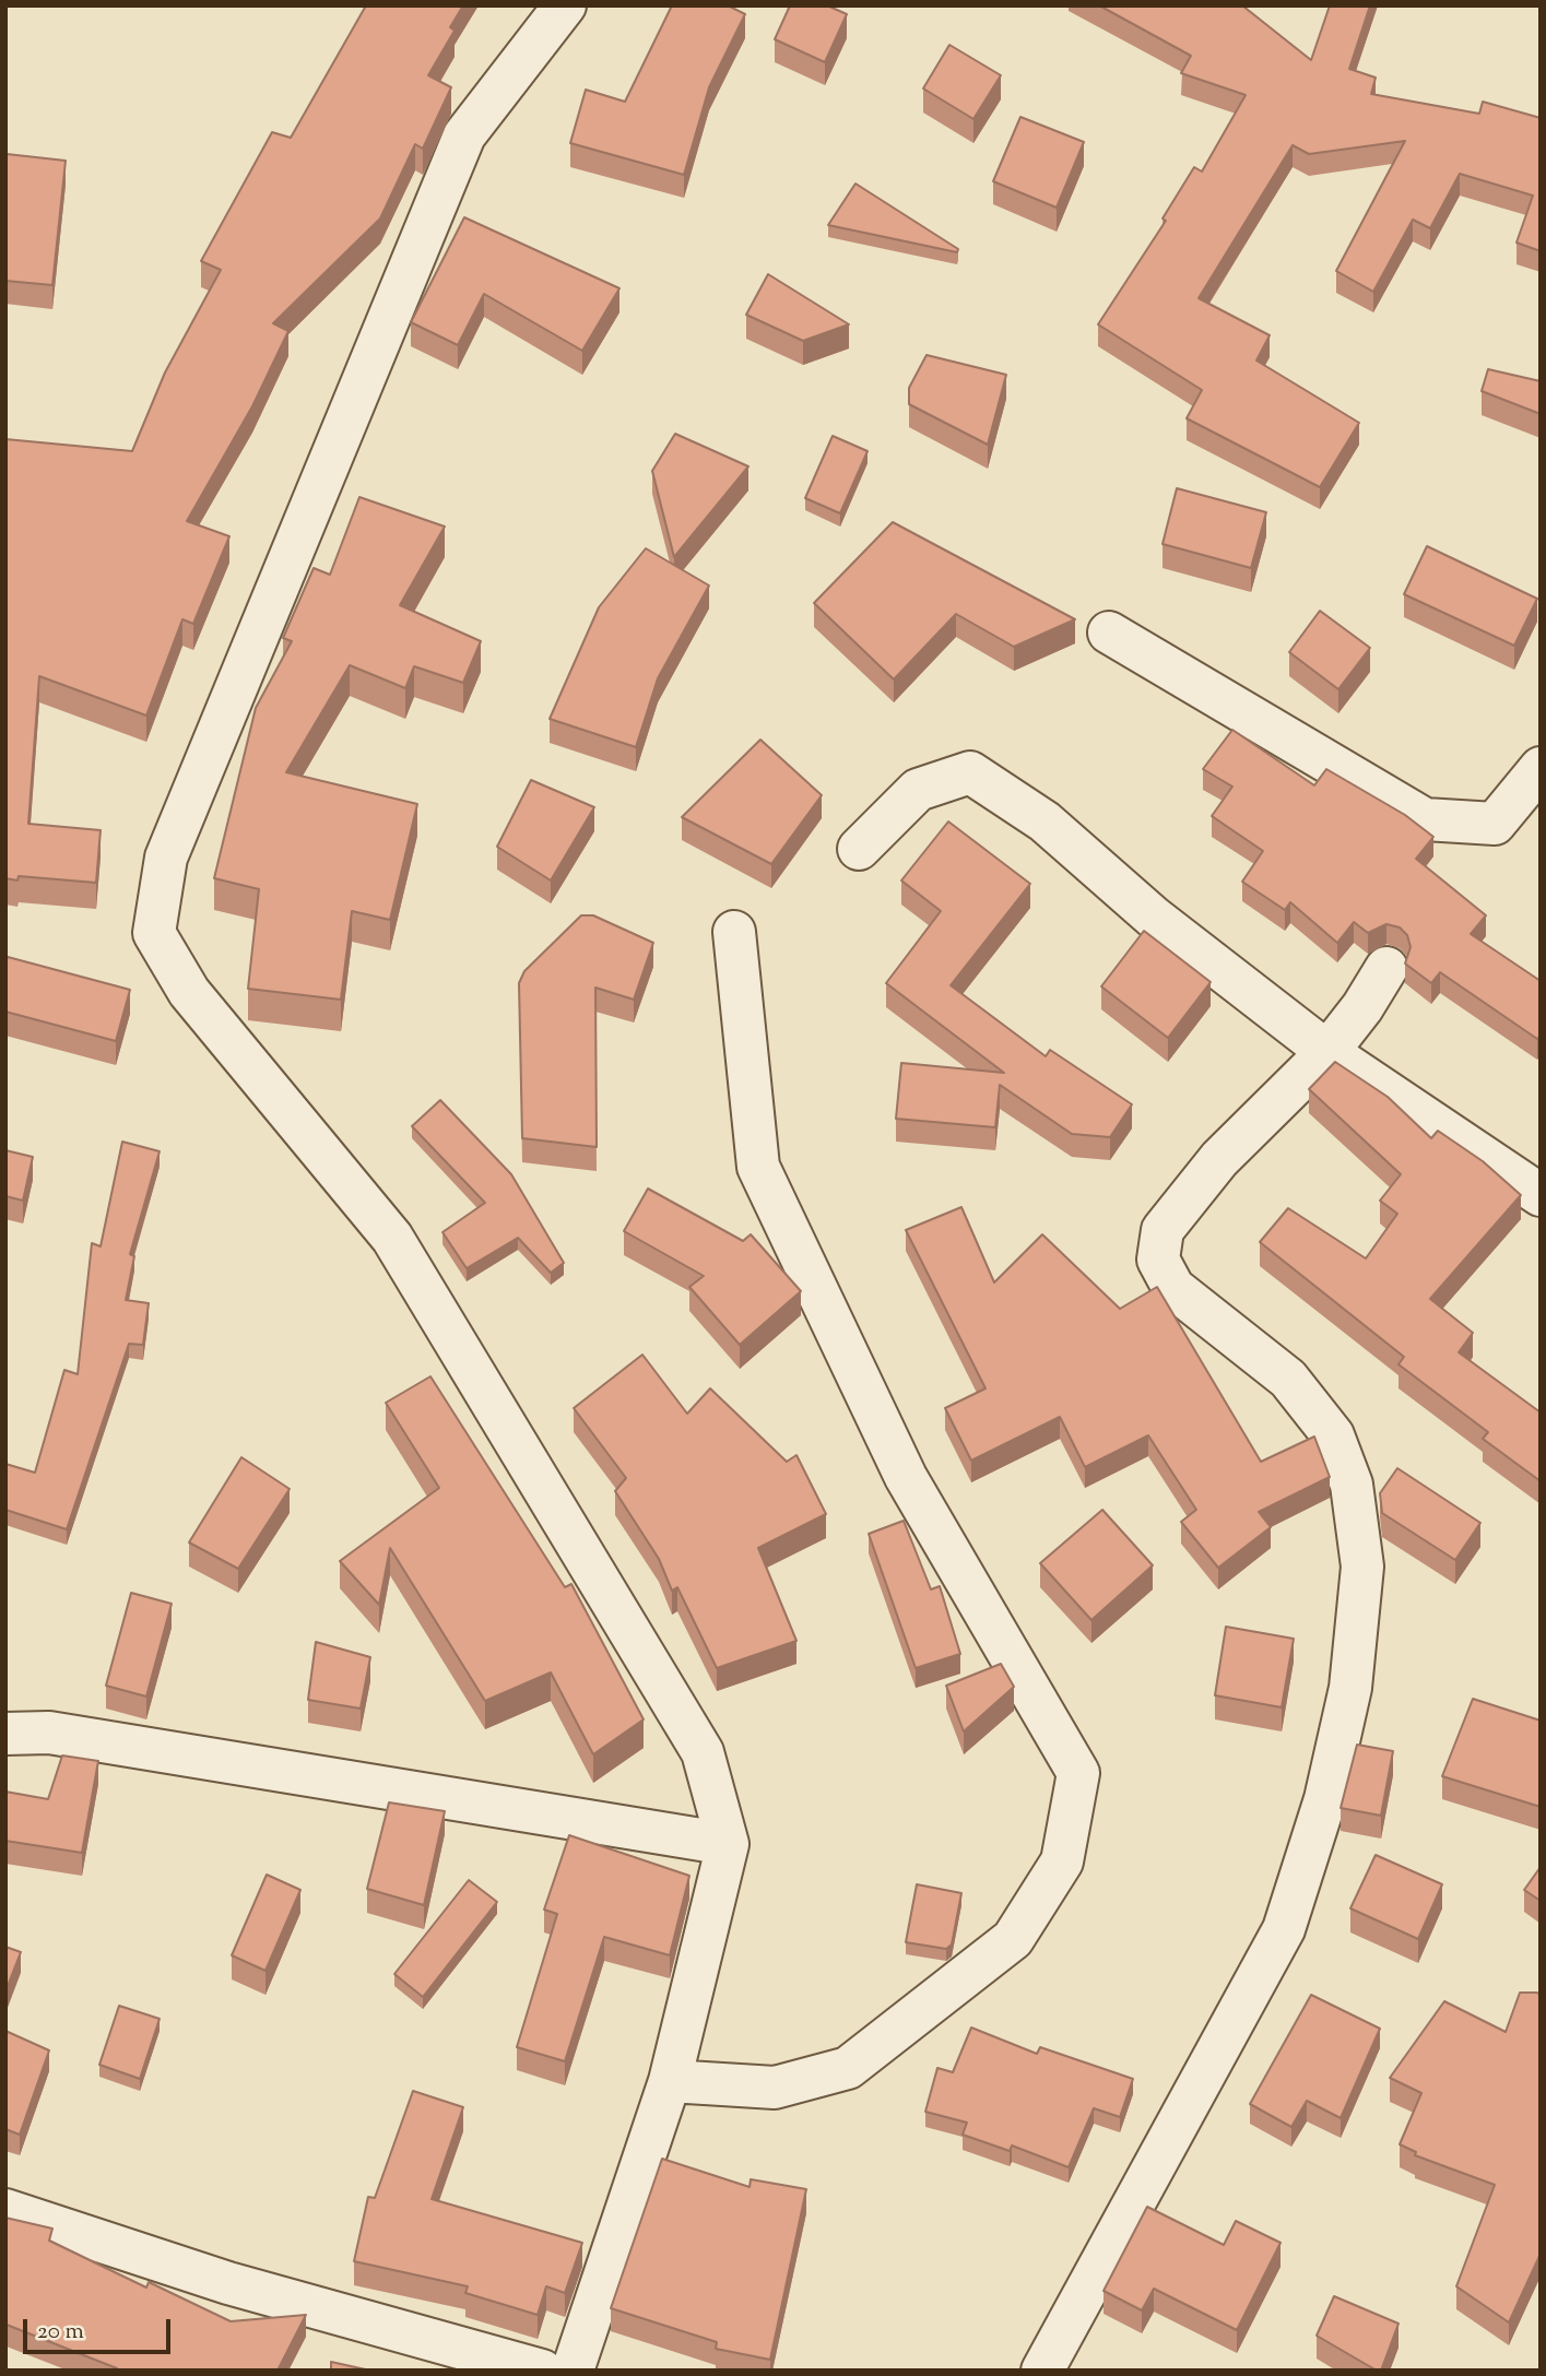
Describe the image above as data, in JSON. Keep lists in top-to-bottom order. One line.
{"scale_bar":"20 m"}
